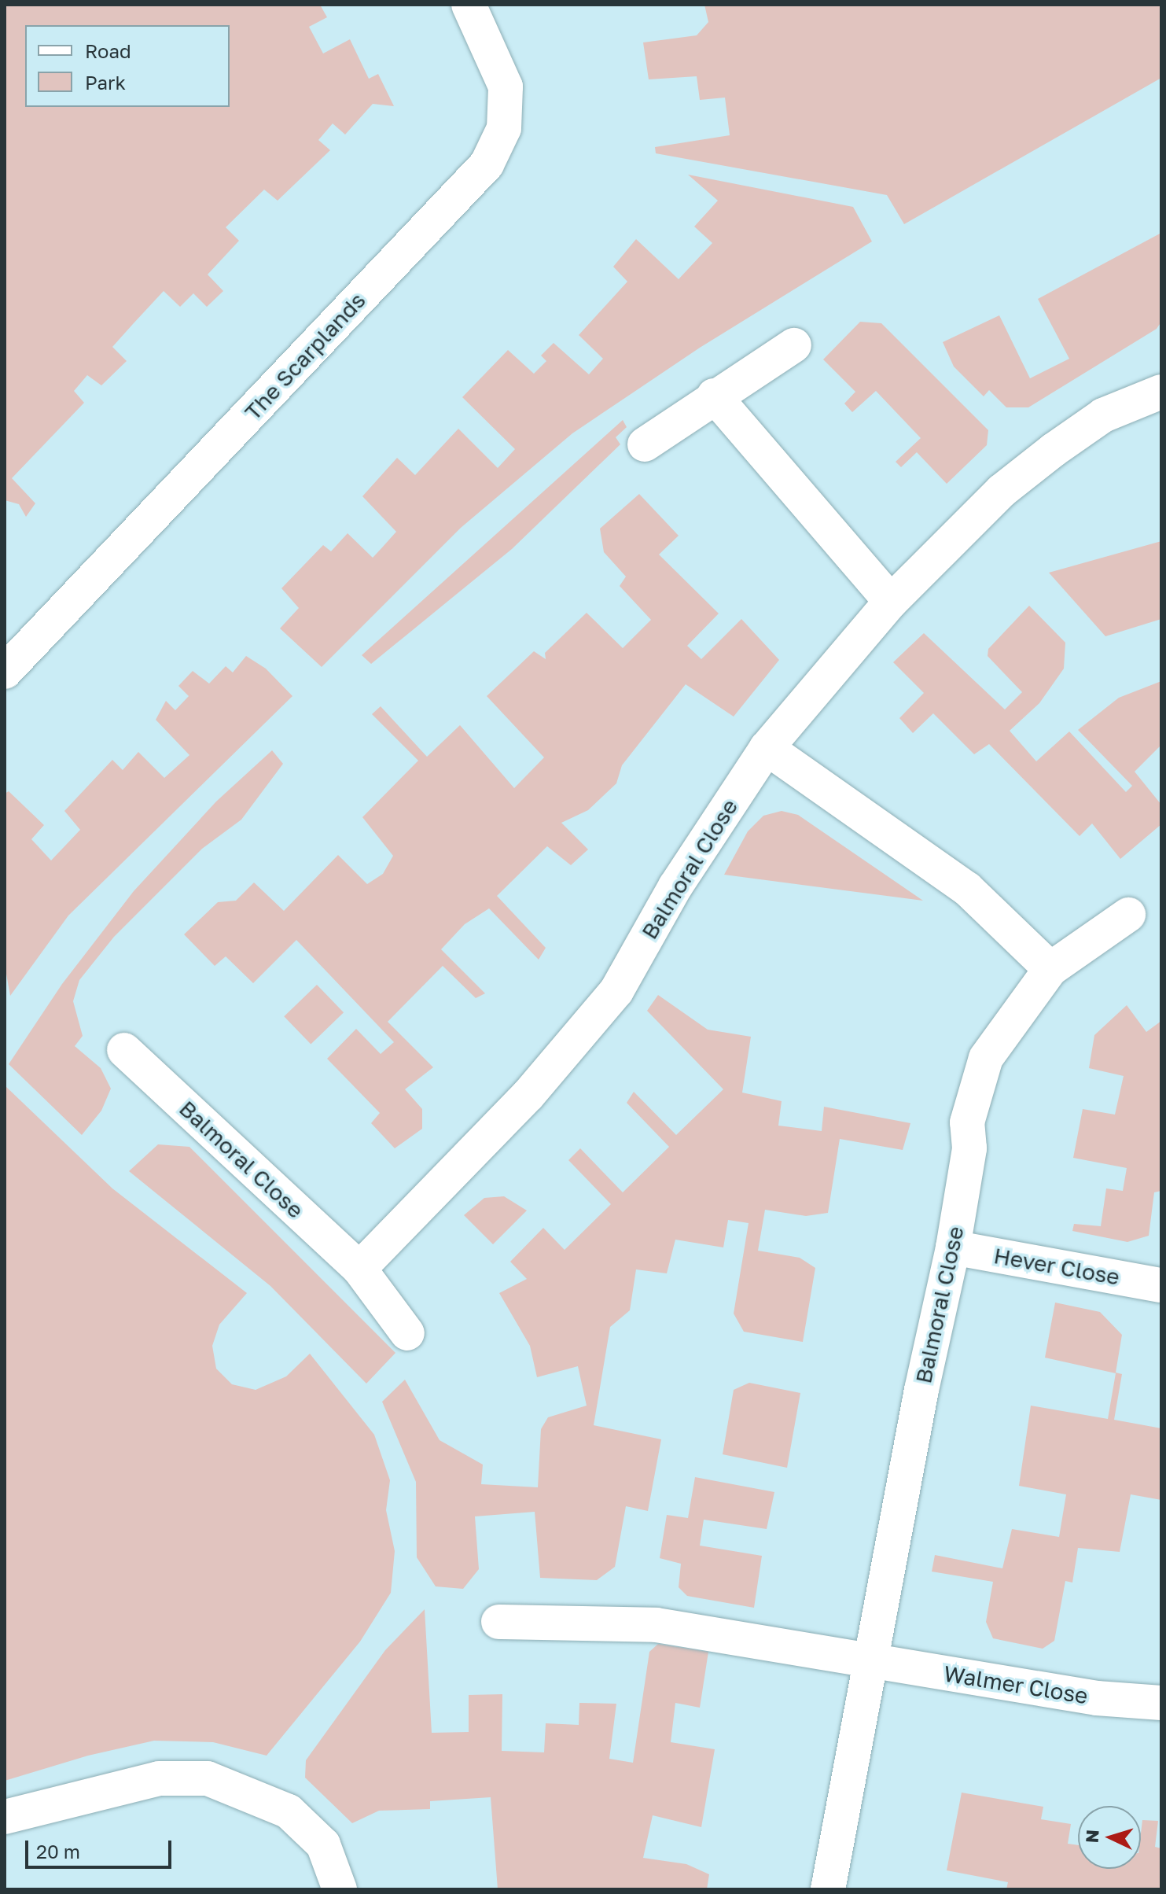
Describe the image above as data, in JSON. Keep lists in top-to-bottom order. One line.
{"streets":{"street":["The Scarplands","Balmoral Close","Hever Close","Walmer Close"]},"crossings":[["Balmoral Close","Hever Close"],["Balmoral Close","Walmer Close"]],"legend":["Road","Park"],"scale_bar":"20 m","north":"left"}
